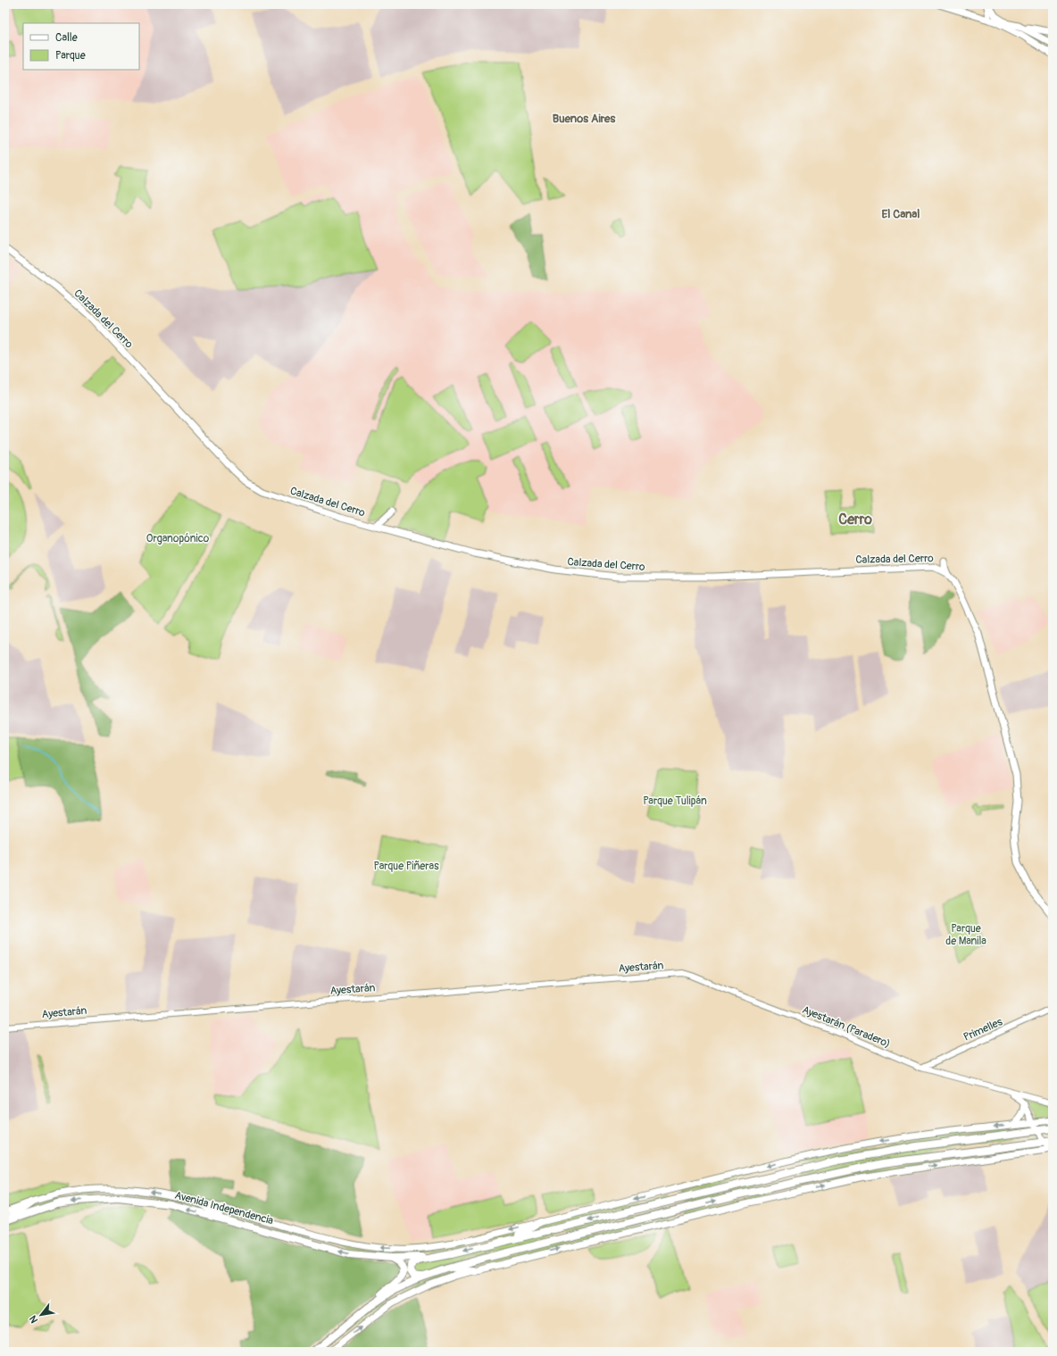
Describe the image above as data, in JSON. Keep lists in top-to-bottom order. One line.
{"streets":{"highway":["Avenida Independencia"],"main road":["Calzada del Cerro","Ayestarán","Ayestarán (Paradero)","Primelles"]},"crossings":[["Ayestarán","Ayestarán (Paradero)"],["Ayestarán (Paradero)","Primelles"],["Ayestarán (Paradero)","Avenida Independencia"]],"districts":["Buenos Aires","El Canal","Cerro"],"parks":["Organopónico","Parque Tulipán","Parque Piñeras","Parque de Manila"],"legend":["Calle","Parque"],"north":"bottom left"}
